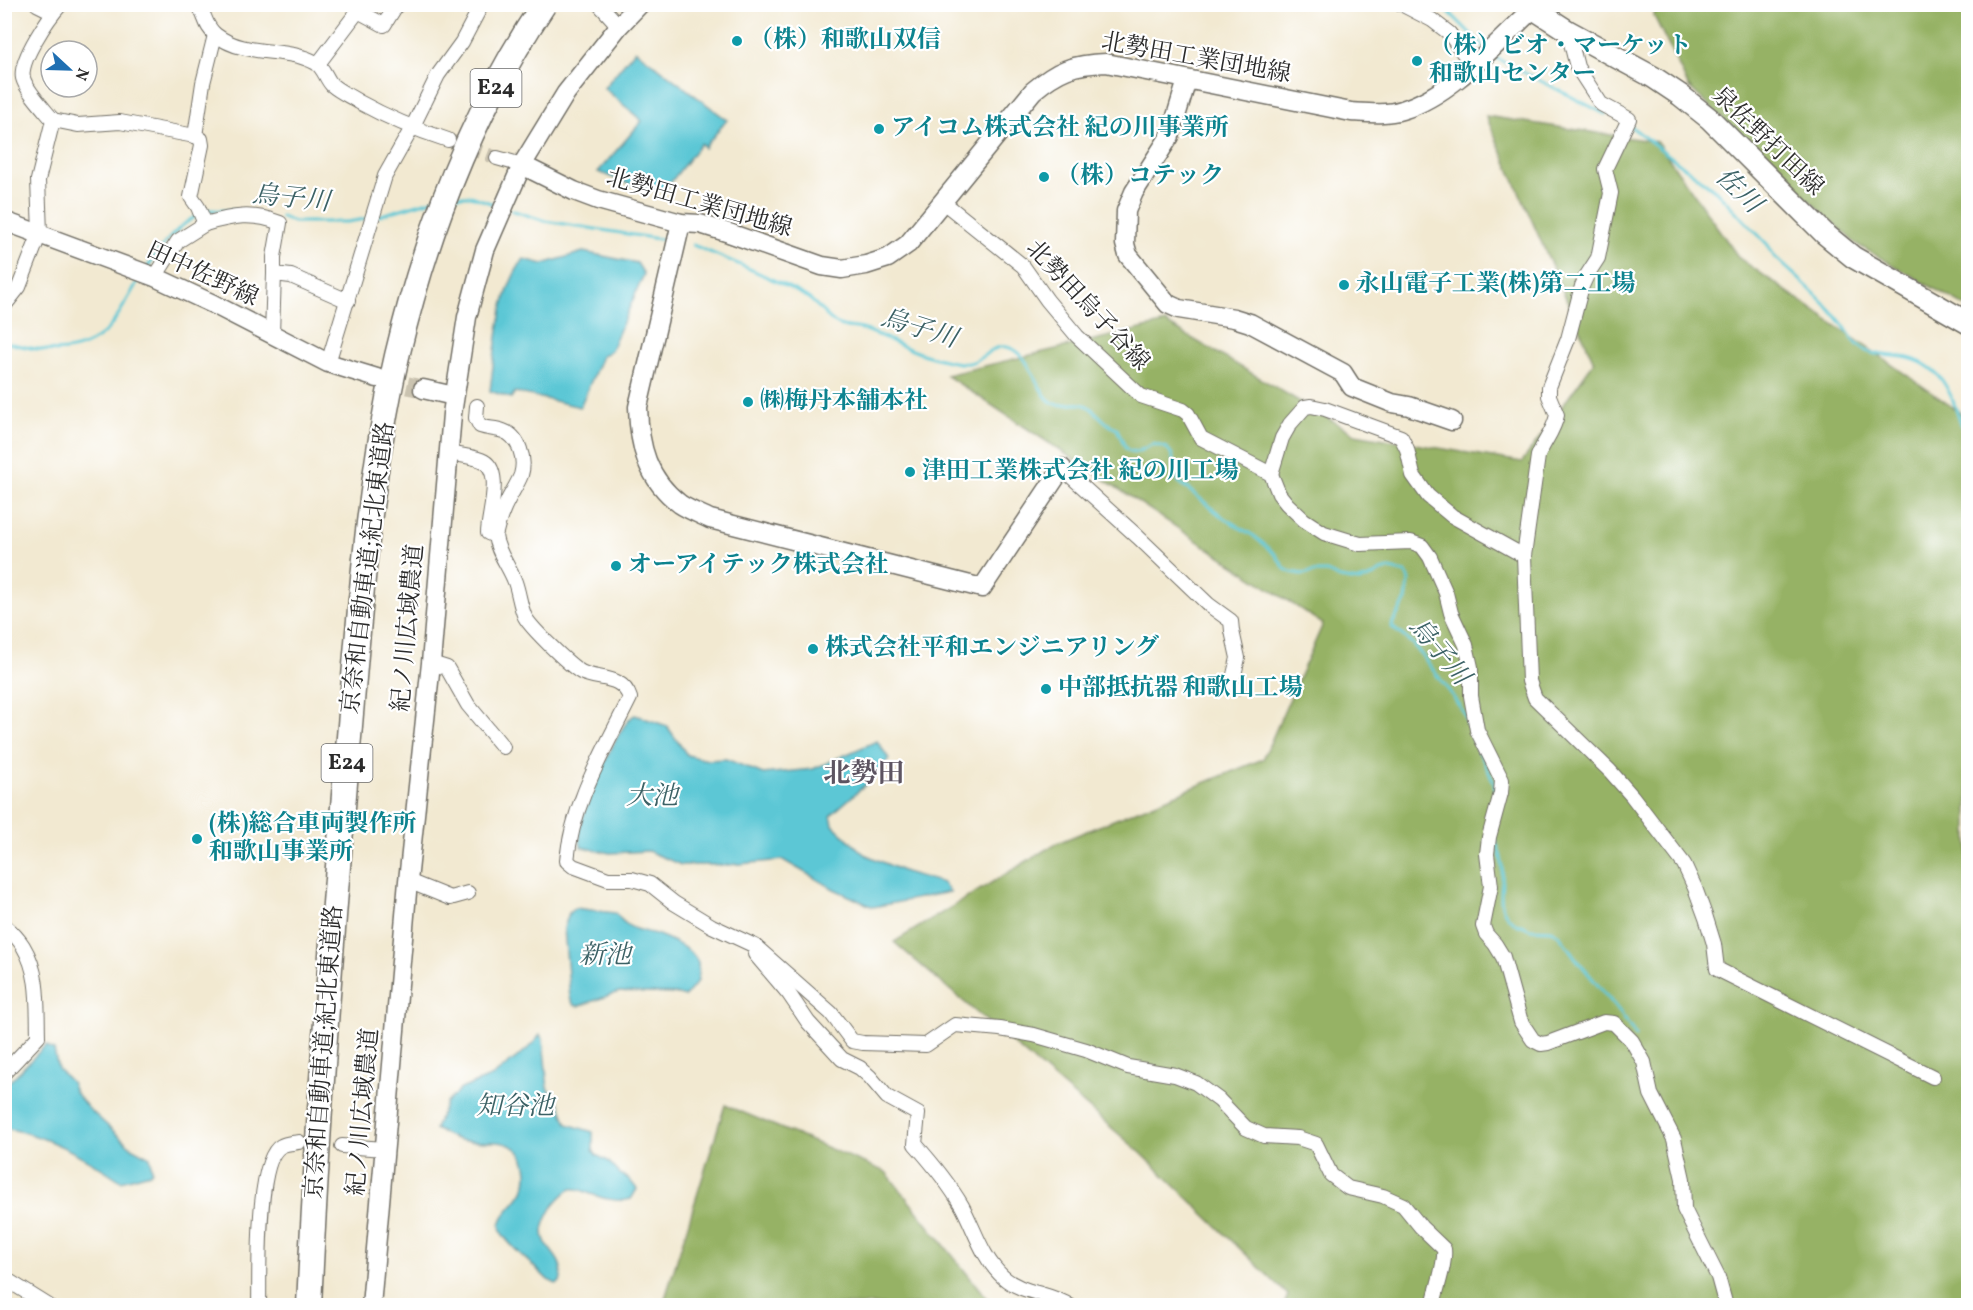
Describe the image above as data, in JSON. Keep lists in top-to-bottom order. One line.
{"streets":{"highway":["E24","京奈和自動車道;紀北東道路"],"main road":["泉佐野打田線"],"street":["北勢田工業団地線","田中佐野線","北勢田烏子谷線","紀ノ川広域農道"]},"crossings":[["北勢田工業団地線","泉佐野打田線"],["北勢田工業団地線","北勢田烏子谷線"],["北勢田工業団地線","紀ノ川広域農道"]],"districts":["北勢田"],"water":["佐川","烏子川","大池","新池","知谷池"],"places":["（株）和歌山双信","（株）ビオ・マーケット 和歌山センター","アイコム株式会社 紀の川事業所","（株）コテック","永山電子工業(株)第二工場","㈱梅丹本舗本社","津田工業株式会社 紀の川工場","オーアイテック株式会社","株式会社平和エンジニアリング","中部抵抗器 和歌山工場","(株)総合車両製作所 和歌山事業所"],"north":"right"}
